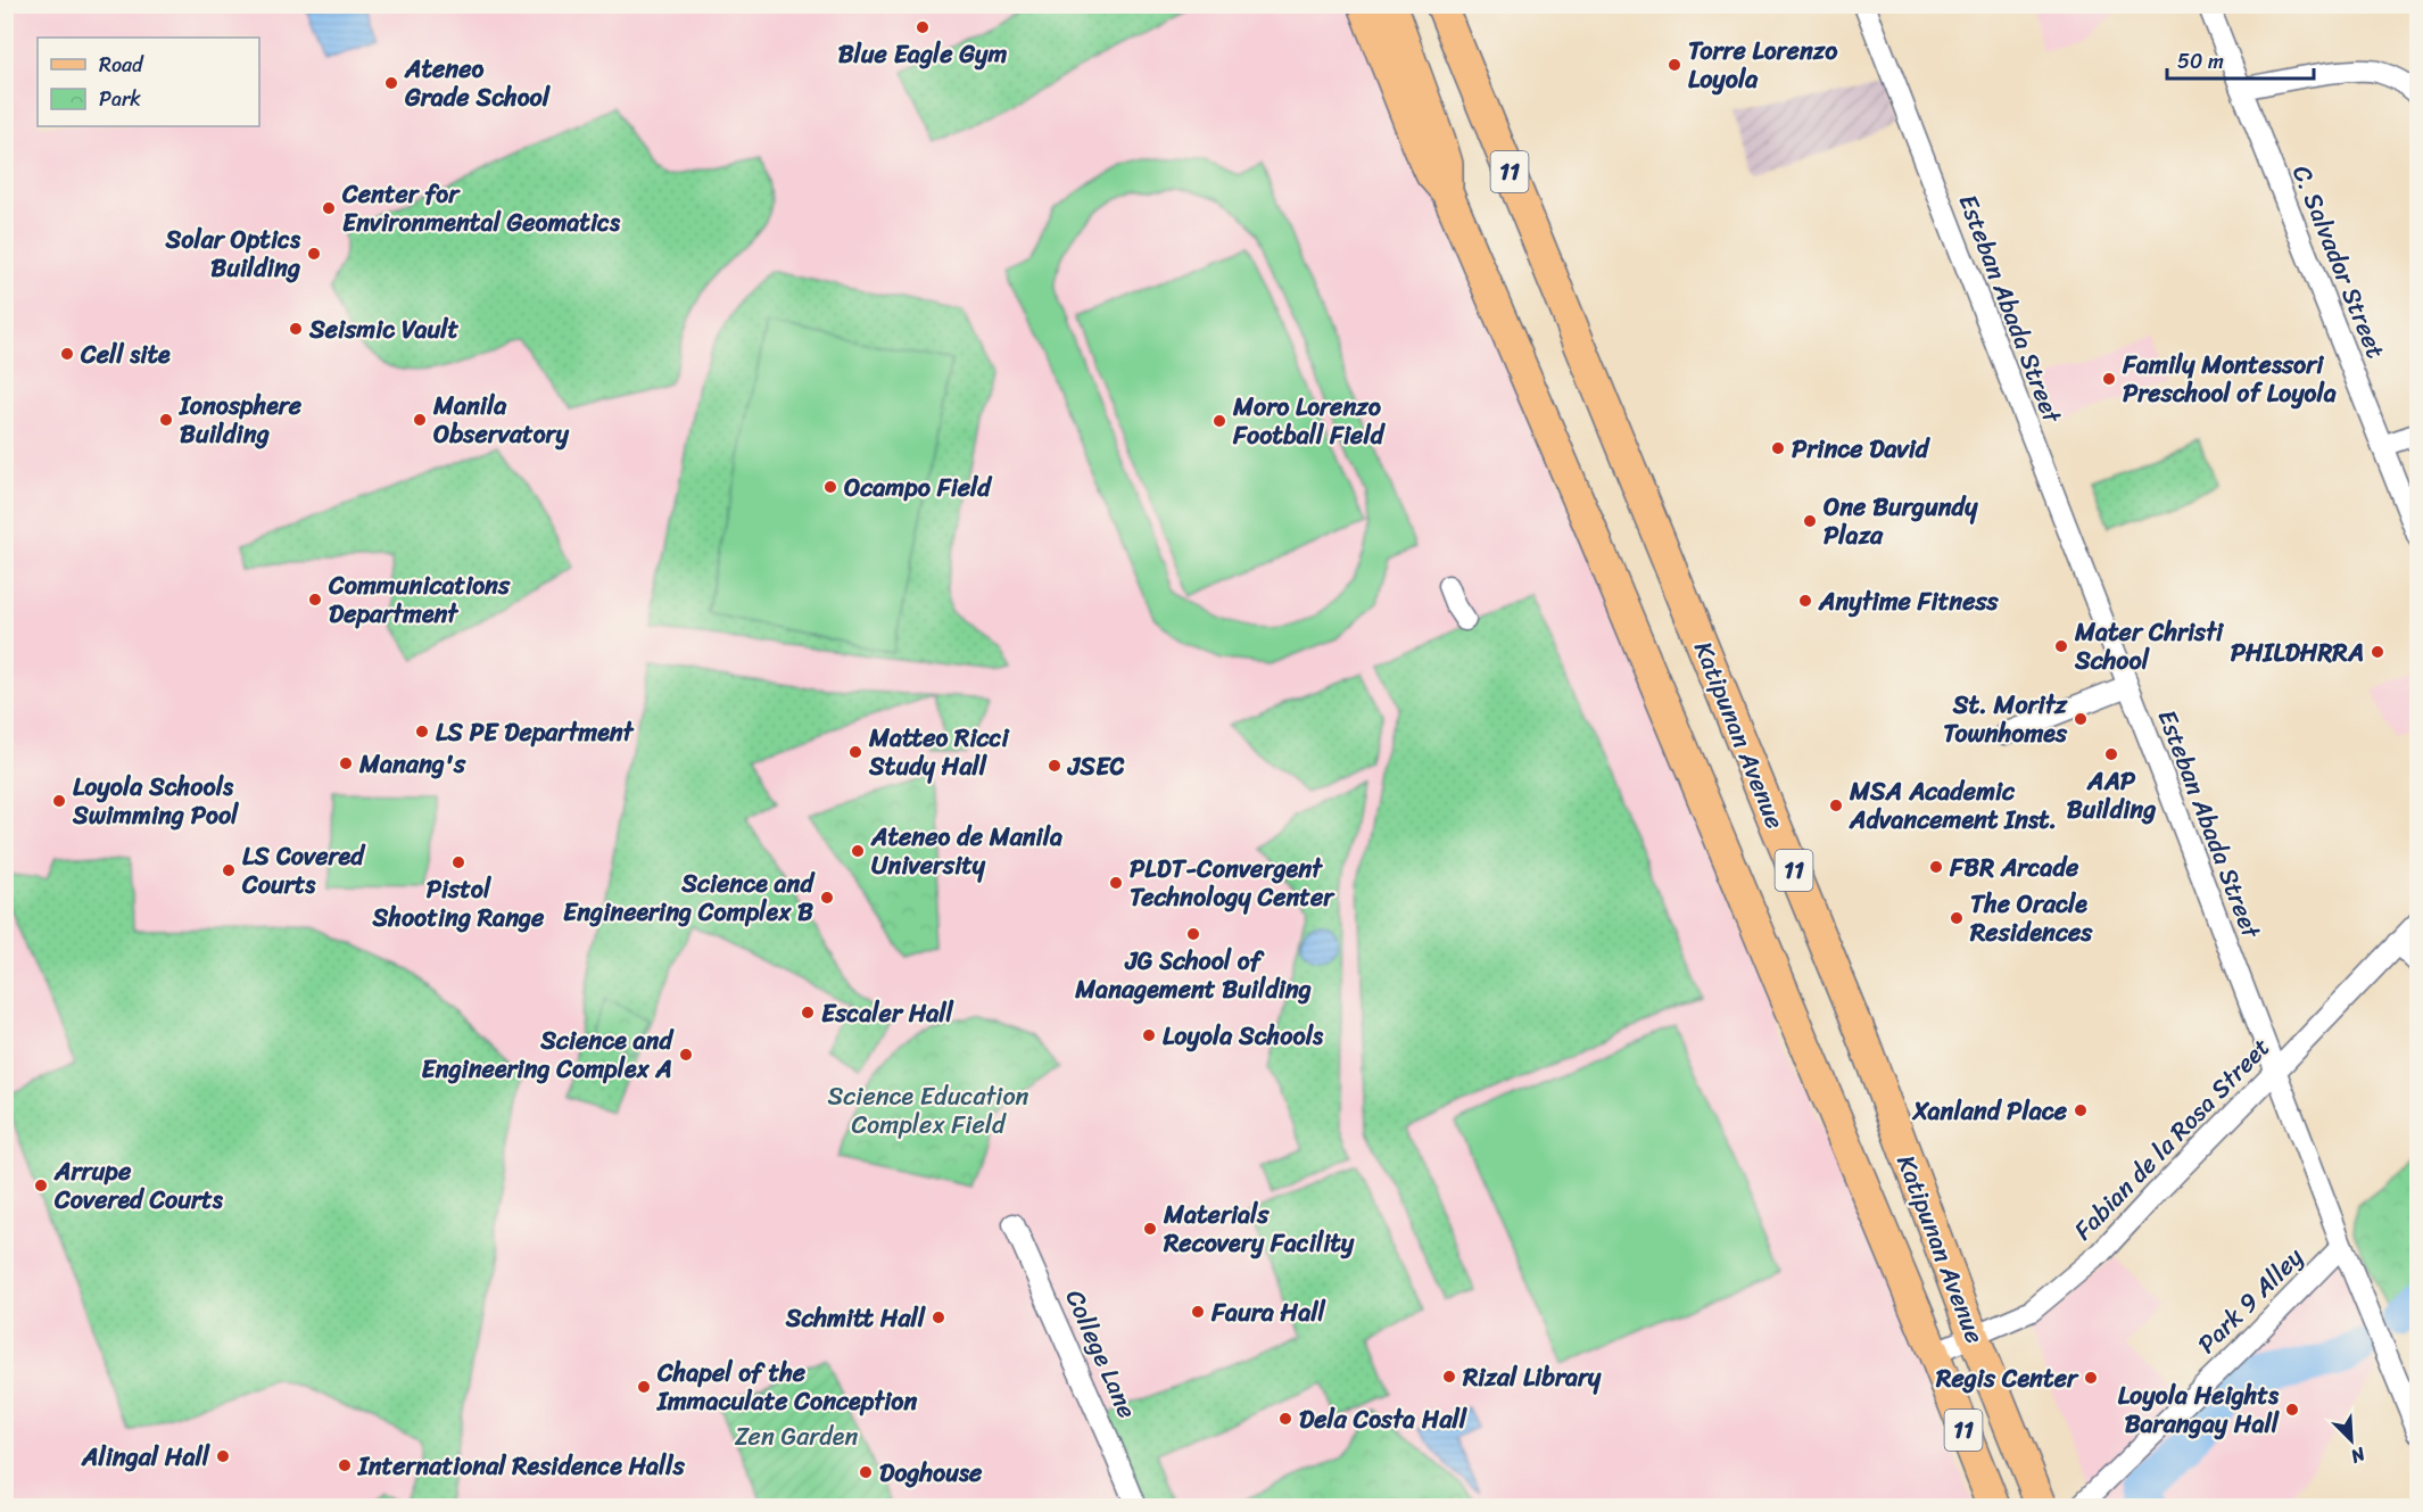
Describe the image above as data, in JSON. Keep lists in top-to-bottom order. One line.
{"streets":{"main road":["11","Katipunan Avenue"],"street":["C. Salvador Street","Esteban Abada Street","Fabian de la Rosa Street","Park 9 Alley","College Lane"]},"crossings":[["Esteban Abada Street","Fabian de la Rosa Street"],["Esteban Abada Street","Park 9 Alley"],["Katipunan Avenue","Fabian de la Rosa Street"]],"parks":["Science Education Complex Field","Zen Garden"],"places":["Blue Eagle Gym","Torre Lorenzo Loyola","Ateneo Grade School","Center for Environmental Geomatics","Solar Optics Building","Seismic Vault","Cell site","Family Montessori Preschool of Loyola","Ionosphere Building","Manila Observatory","Moro Lorenzo Football Field","Prince David","Ocampo Field","One Burgundy Plaza","Communications Department","Anytime Fitness","Mater Christi School","PHILDHRRA","St. Moritz Townhomes","LS PE Department","Matteo Ricci Study Hall","AAP Building","Manang's","JSEC","Loyola Schools Swimming Pool","MSA Academic Advancement Inst.","Ateneo de Manila University","Pistol Shooting Range","FBR Arcade","LS Covered Courts","PLDT-Convergent Technology Center","Science and Engineering Complex B","The Oracle Residences","JG School of Management Building","Escaler Hall","Loyola Schools","Science and Engineering Complex A","Xanland Place","Arrupe Covered Courts","Materials Recovery Facility","Faura Hall","Schmitt Hall","Rizal Library","Regis Center","Chapel of the Immaculate Conception","Loyola Heights Barangay Hall","Dela Costa Hall","Alingal Hall","International Residence Halls","Doghouse"],"legend":["Road","Park"],"scale_bar":"50 m","north":"bottom right"}
